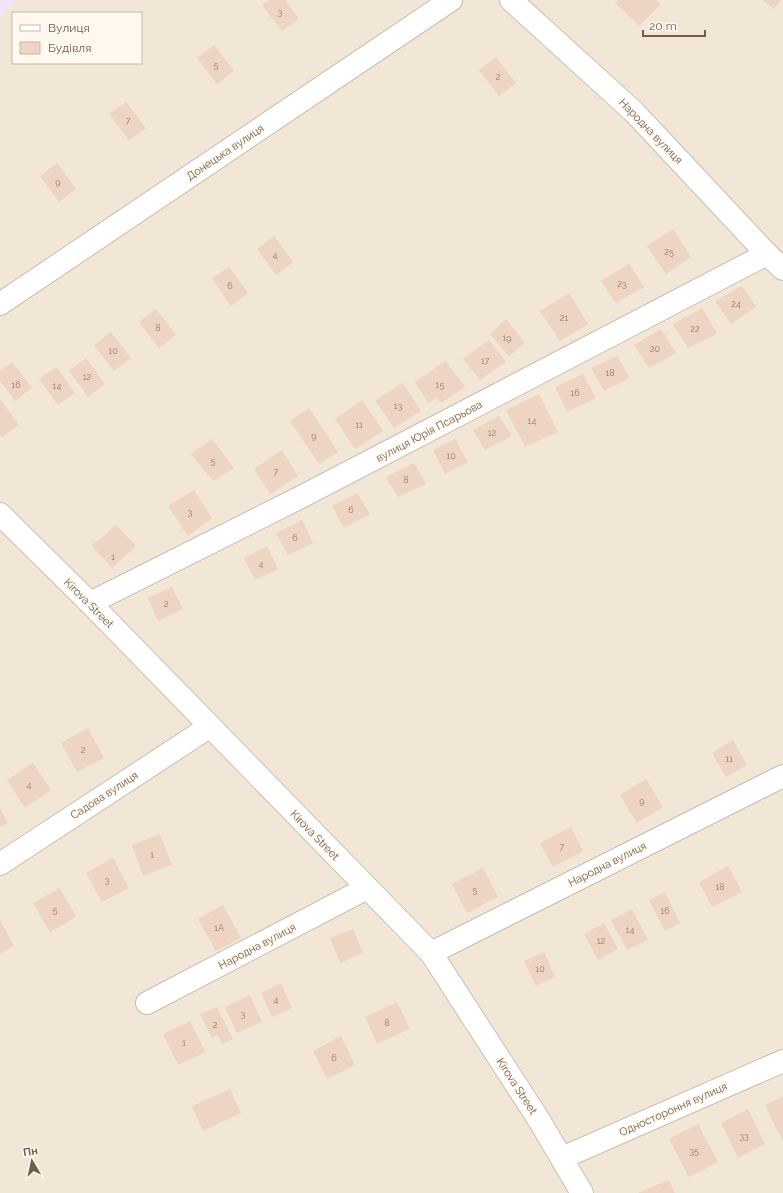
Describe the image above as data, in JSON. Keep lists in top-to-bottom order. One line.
{"streets":{"street":["Народна вулиця","Донецька вулиця","вулиця Юрія Псарьова","Kirova Street","Садова вулиця","Одностороння вулиця"]},"crossings":[["Народна вулиця","вулиця Юрія Псарьова"],["Народна вулиця","Kirova Street"],["вулиця Юрія Псарьова","Kirova Street"],["Kirova Street","Садова вулиця"],["Kirova Street","Одностороння вулиця"]],"house_numbers":["3","5","2","7","9","25","4","23","6","24","21","8","22","19","20","10","17","18","12","16","15","14","16","13","14","11","12","9","10","5","7","8","6","3","6","1","4","2","2","11","4","9","7","1","3","18","5","5","16","1А","14","12","10","4","3","8","2","1","6","33","35"],"legend":["Вулиця","Будівля"],"scale_bar":"20 m","north":"top"}
